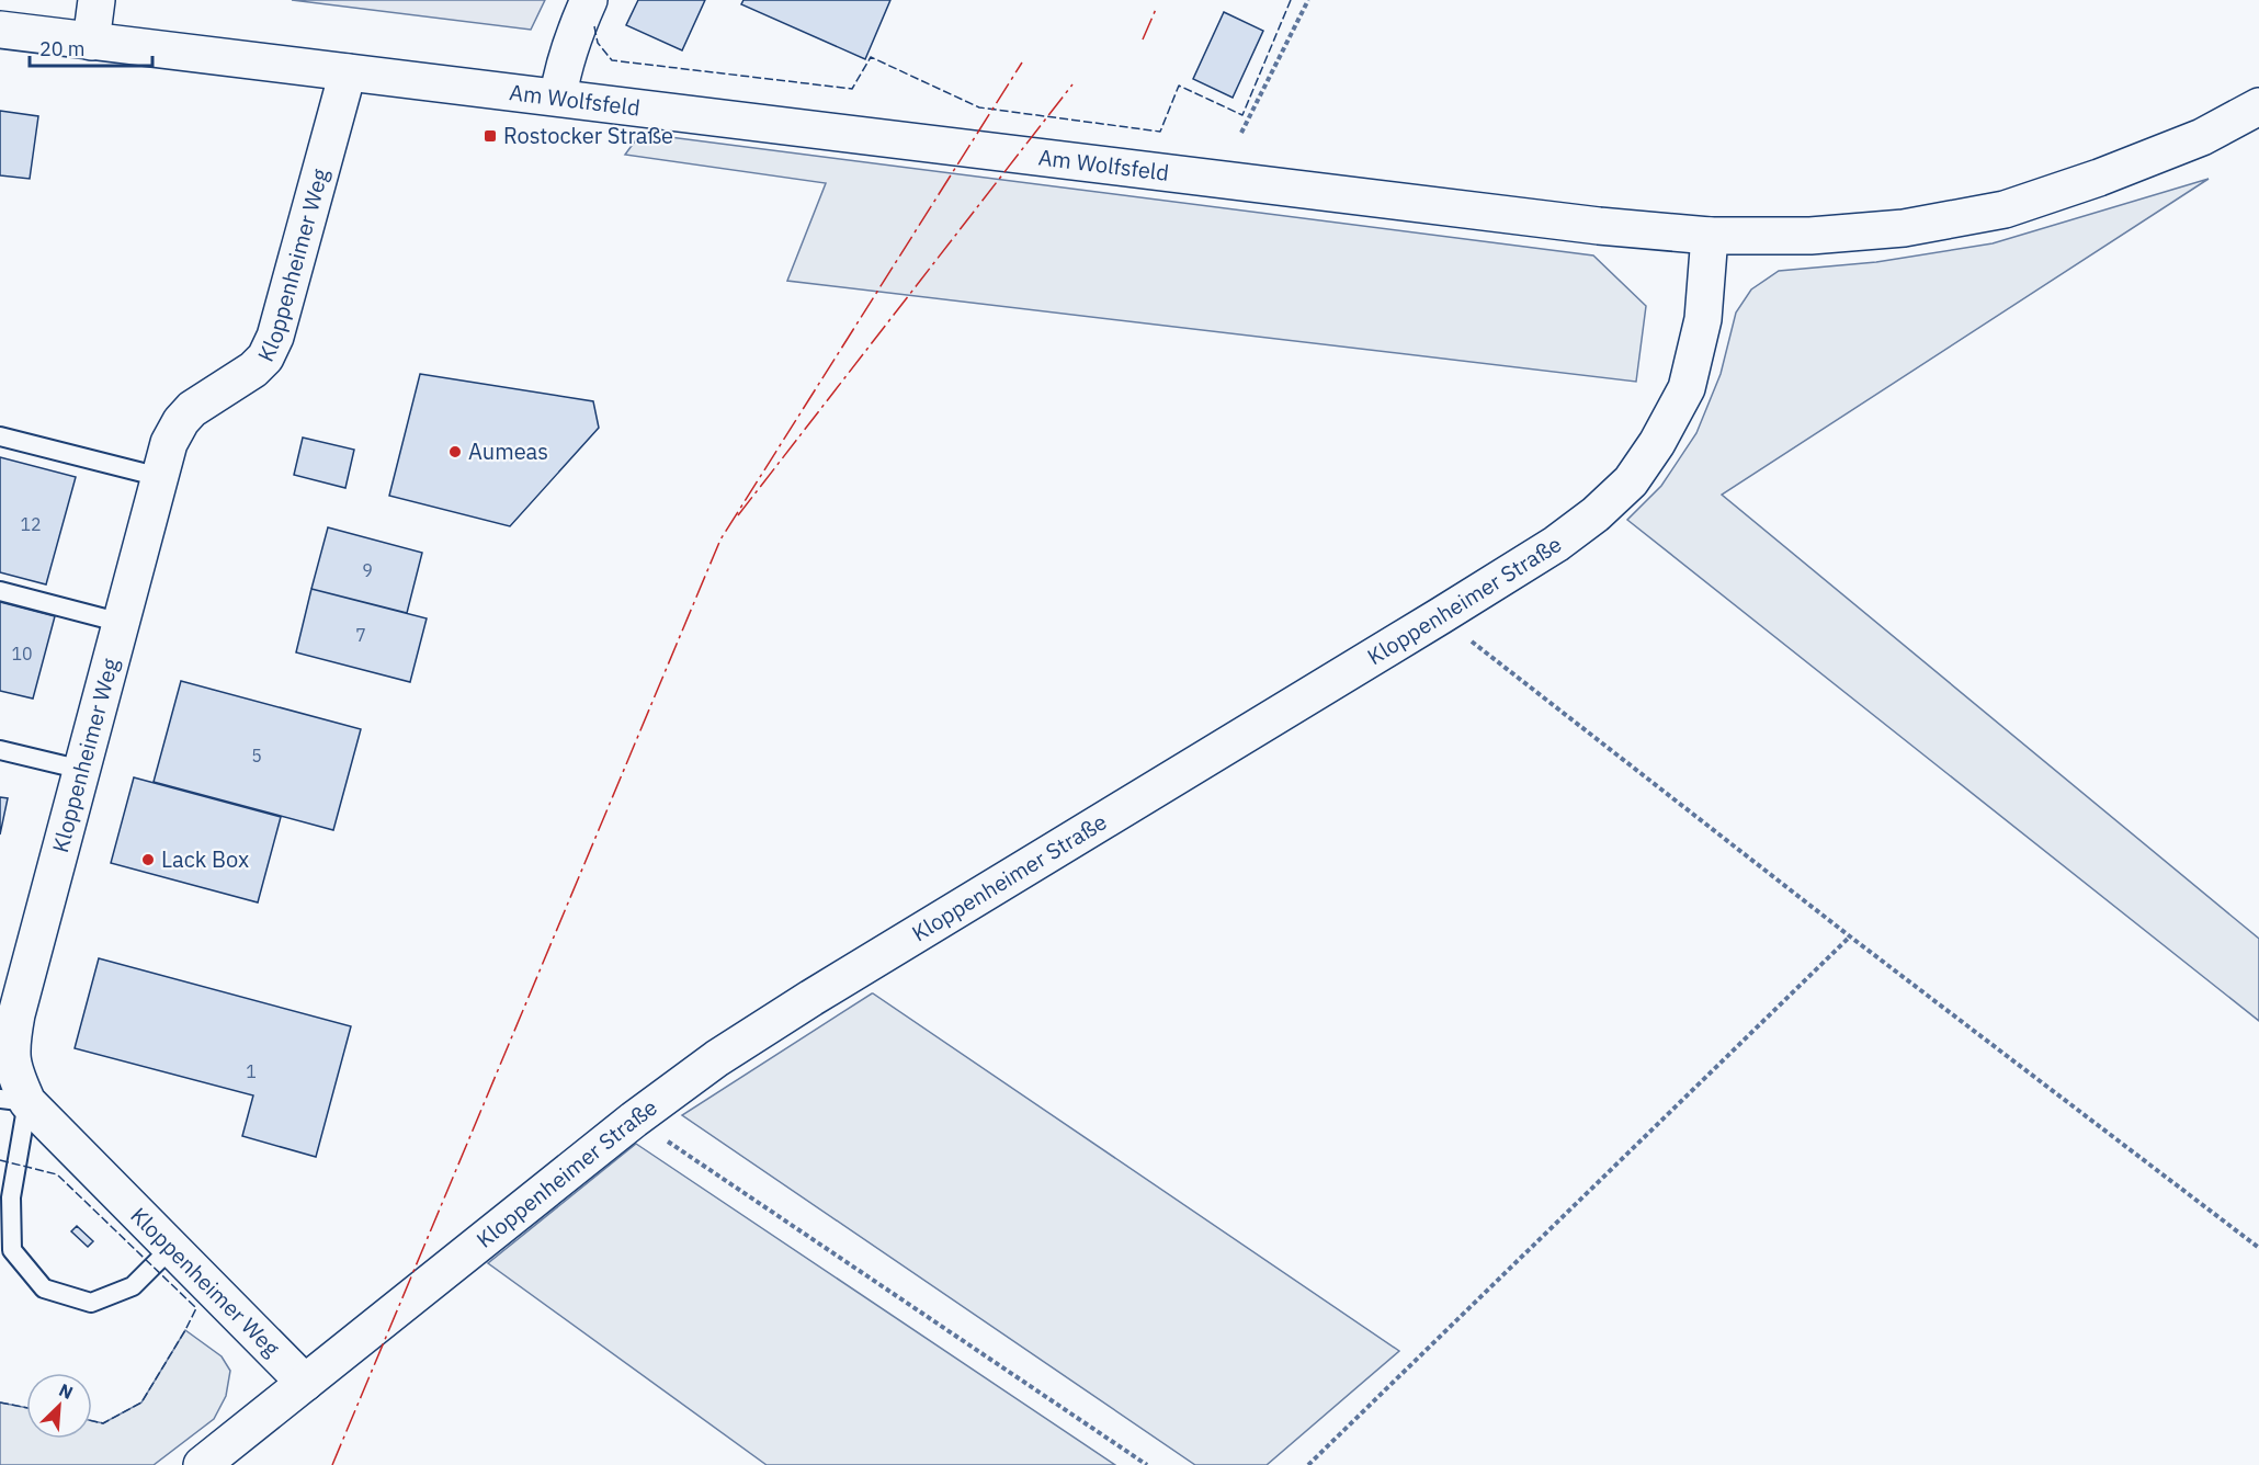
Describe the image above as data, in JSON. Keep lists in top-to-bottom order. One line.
{"streets":{"street":["Am Wolfsfeld","Kloppenheimer Weg","Kloppenheimer Straße"]},"crossings":[["Am Wolfsfeld","Kloppenheimer Weg"],["Am Wolfsfeld","Kloppenheimer Straße"],["Kloppenheimer Weg","Kloppenheimer Straße"]],"places":{"transit":["Rostocker Straße"],"other":["Aumeas","Lack Box"]},"house_numbers":["12","9","7","10","5","1"],"scale_bar":"20 m","north":"top right"}
